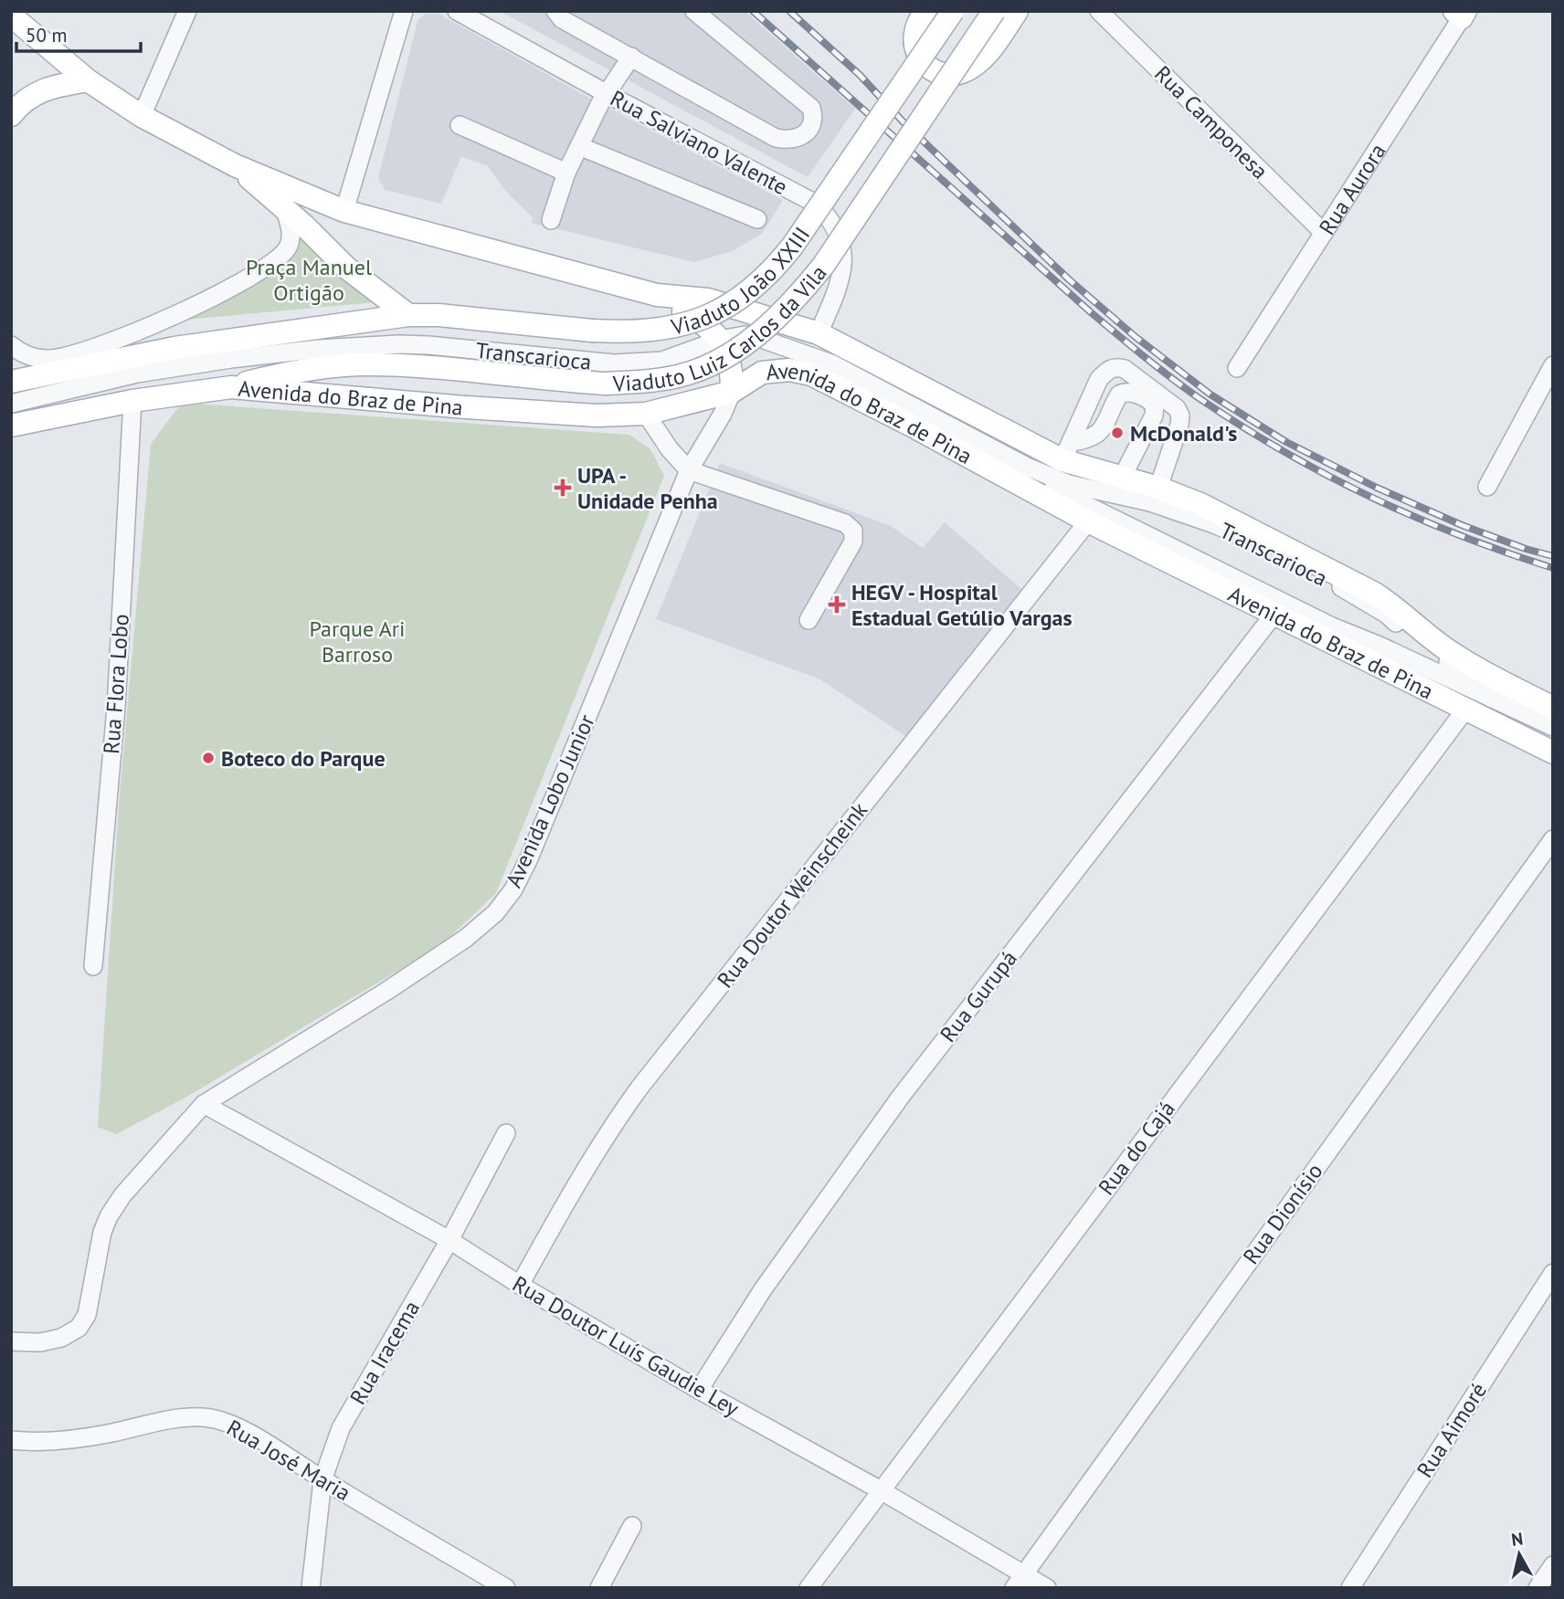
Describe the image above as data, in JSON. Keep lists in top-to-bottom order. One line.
{"streets":{"main road":["Viaduto João XXIII","Viaduto Luiz Carlos da Vila","Avenida do Braz de Pina"],"street":["Rua Camponesa","Rua Salviano Valente","Rua Aurora","Transcarioca","Rua Flora Lobo","Avenida Lobo Junior","Rua Doutor Weinscheink","Rua Gurupá","Rua do Cajá","Rua Dionísio","Rua Doutor Luís Gaudie Ley","Rua Iracema","Rua Aimoré","Rua José Maria"]},"crossings":[["Rua Camponesa","Rua Aurora"],["Rua Salviano Valente","Avenida do Braz de Pina"],["Viaduto Luiz Carlos da Vila","Avenida do Braz de Pina"],["Avenida do Braz de Pina","Rua Flora Lobo"],["Avenida do Braz de Pina","Avenida Lobo Junior"],["Avenida do Braz de Pina","Rua Doutor Weinscheink"],["Avenida do Braz de Pina","Rua Gurupá"],["Avenida do Braz de Pina","Rua do Cajá"],["Avenida Lobo Junior","Rua Doutor Luís Gaudie Ley"],["Rua Doutor Weinscheink","Rua Doutor Luís Gaudie Ley"],["Rua Gurupá","Rua Doutor Luís Gaudie Ley"],["Rua do Cajá","Rua Doutor Luís Gaudie Ley"],["Rua Dionísio","Rua Doutor Luís Gaudie Ley"],["Rua Doutor Luís Gaudie Ley","Rua Iracema"],["Rua Iracema","Rua José Maria"]],"parks":["Praça Manuel Ortigão","Parque Ari Barroso"],"places":{"other":["McDonald's","Boteco do Parque"],"health":["UPA - Unidade Penha","HEGV - Hospital Estadual Getúlio Vargas"]},"scale_bar":"50 m","north":"top"}
